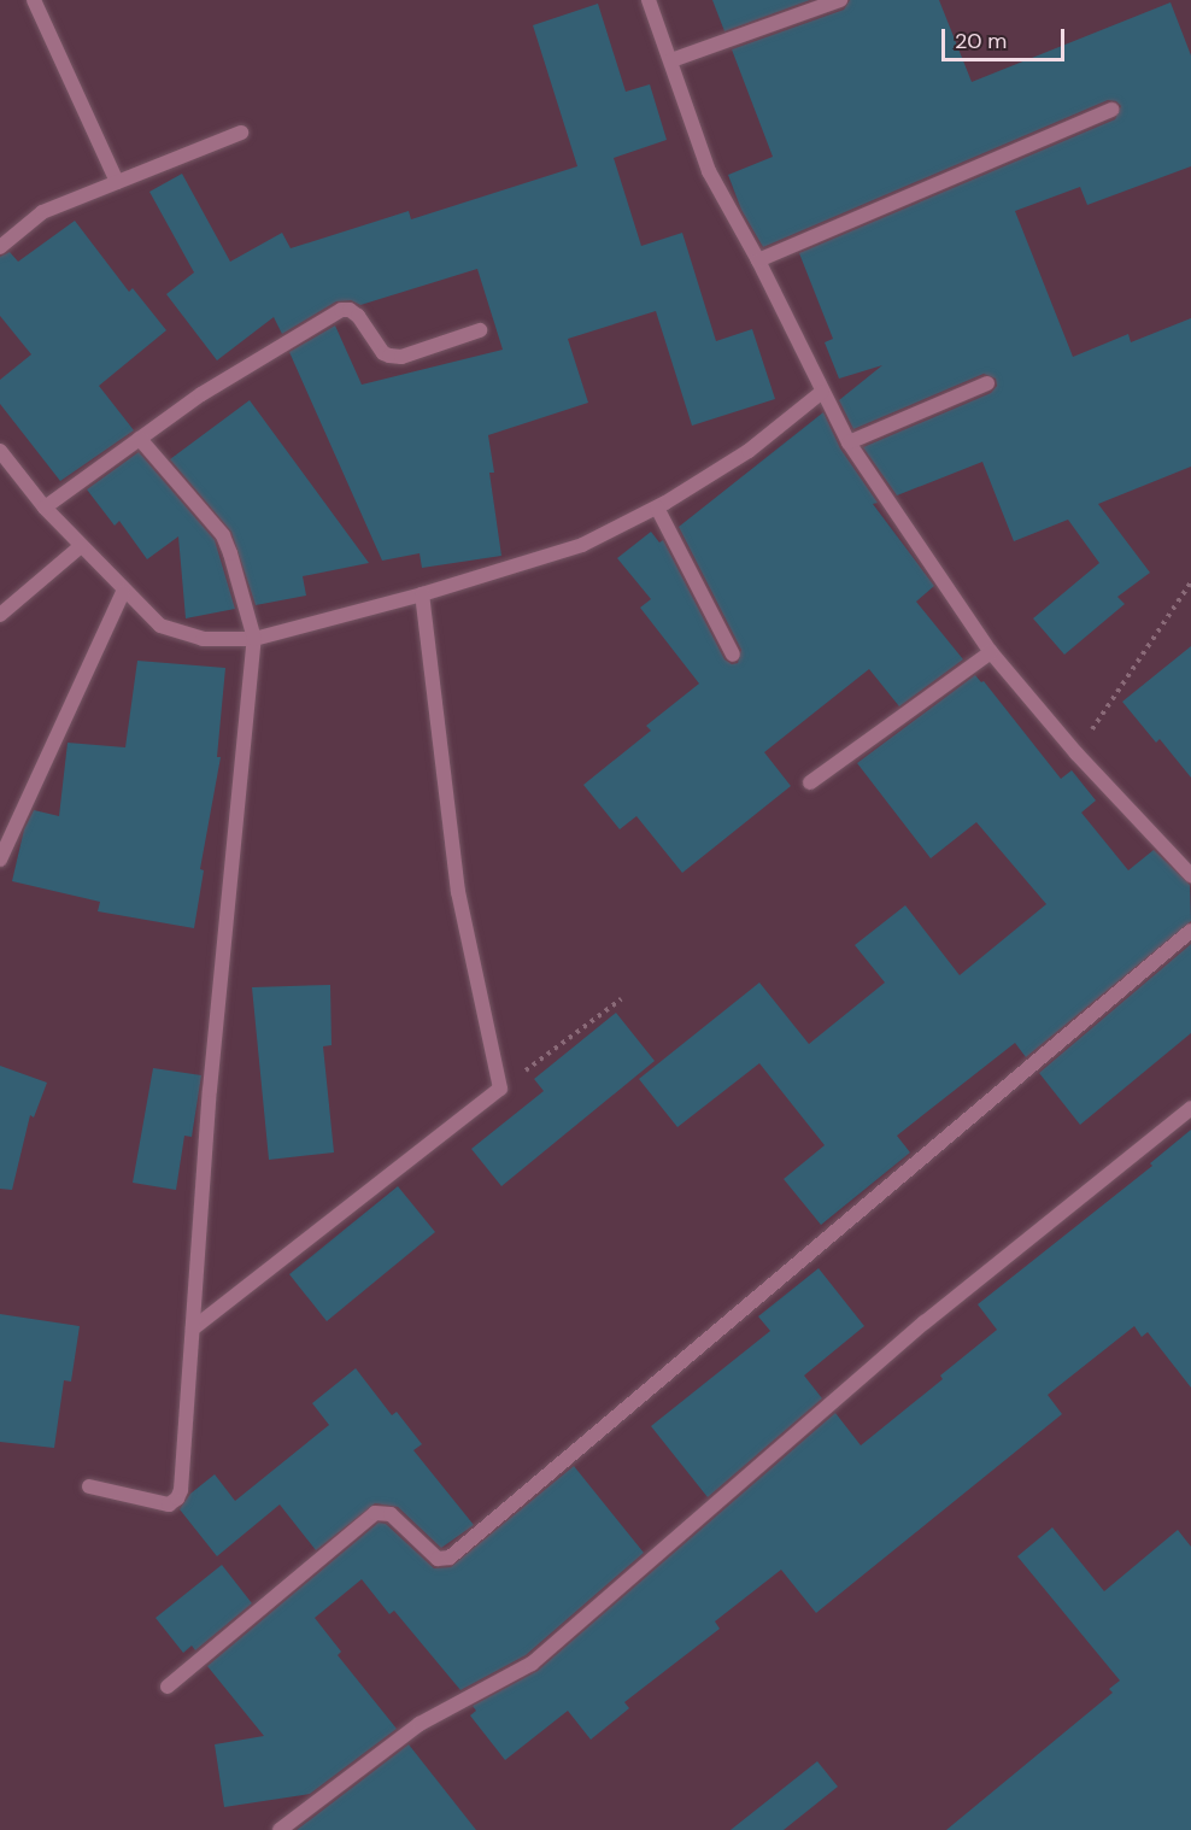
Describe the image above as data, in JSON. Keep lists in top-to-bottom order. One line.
{"scale_bar":"20 m"}
